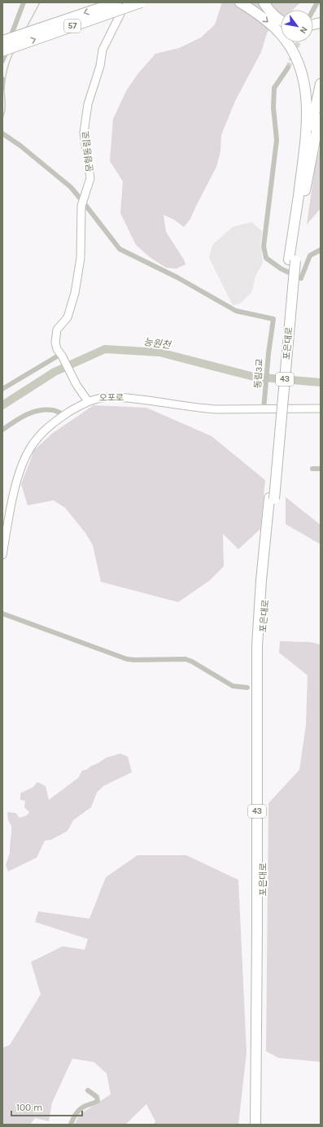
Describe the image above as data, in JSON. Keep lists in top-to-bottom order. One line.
{"streets":{"highway":["57","포은대로","43"],"street":["문형동림로","동림3교","오포로"]},"crossings":[["문형동림로","동림3교"],["문형동림로","오포로"],["포은대로","43"],["동림3교","오포로"]],"water":["능원천"],"scale_bar":"100 m","north":"bottom right"}
